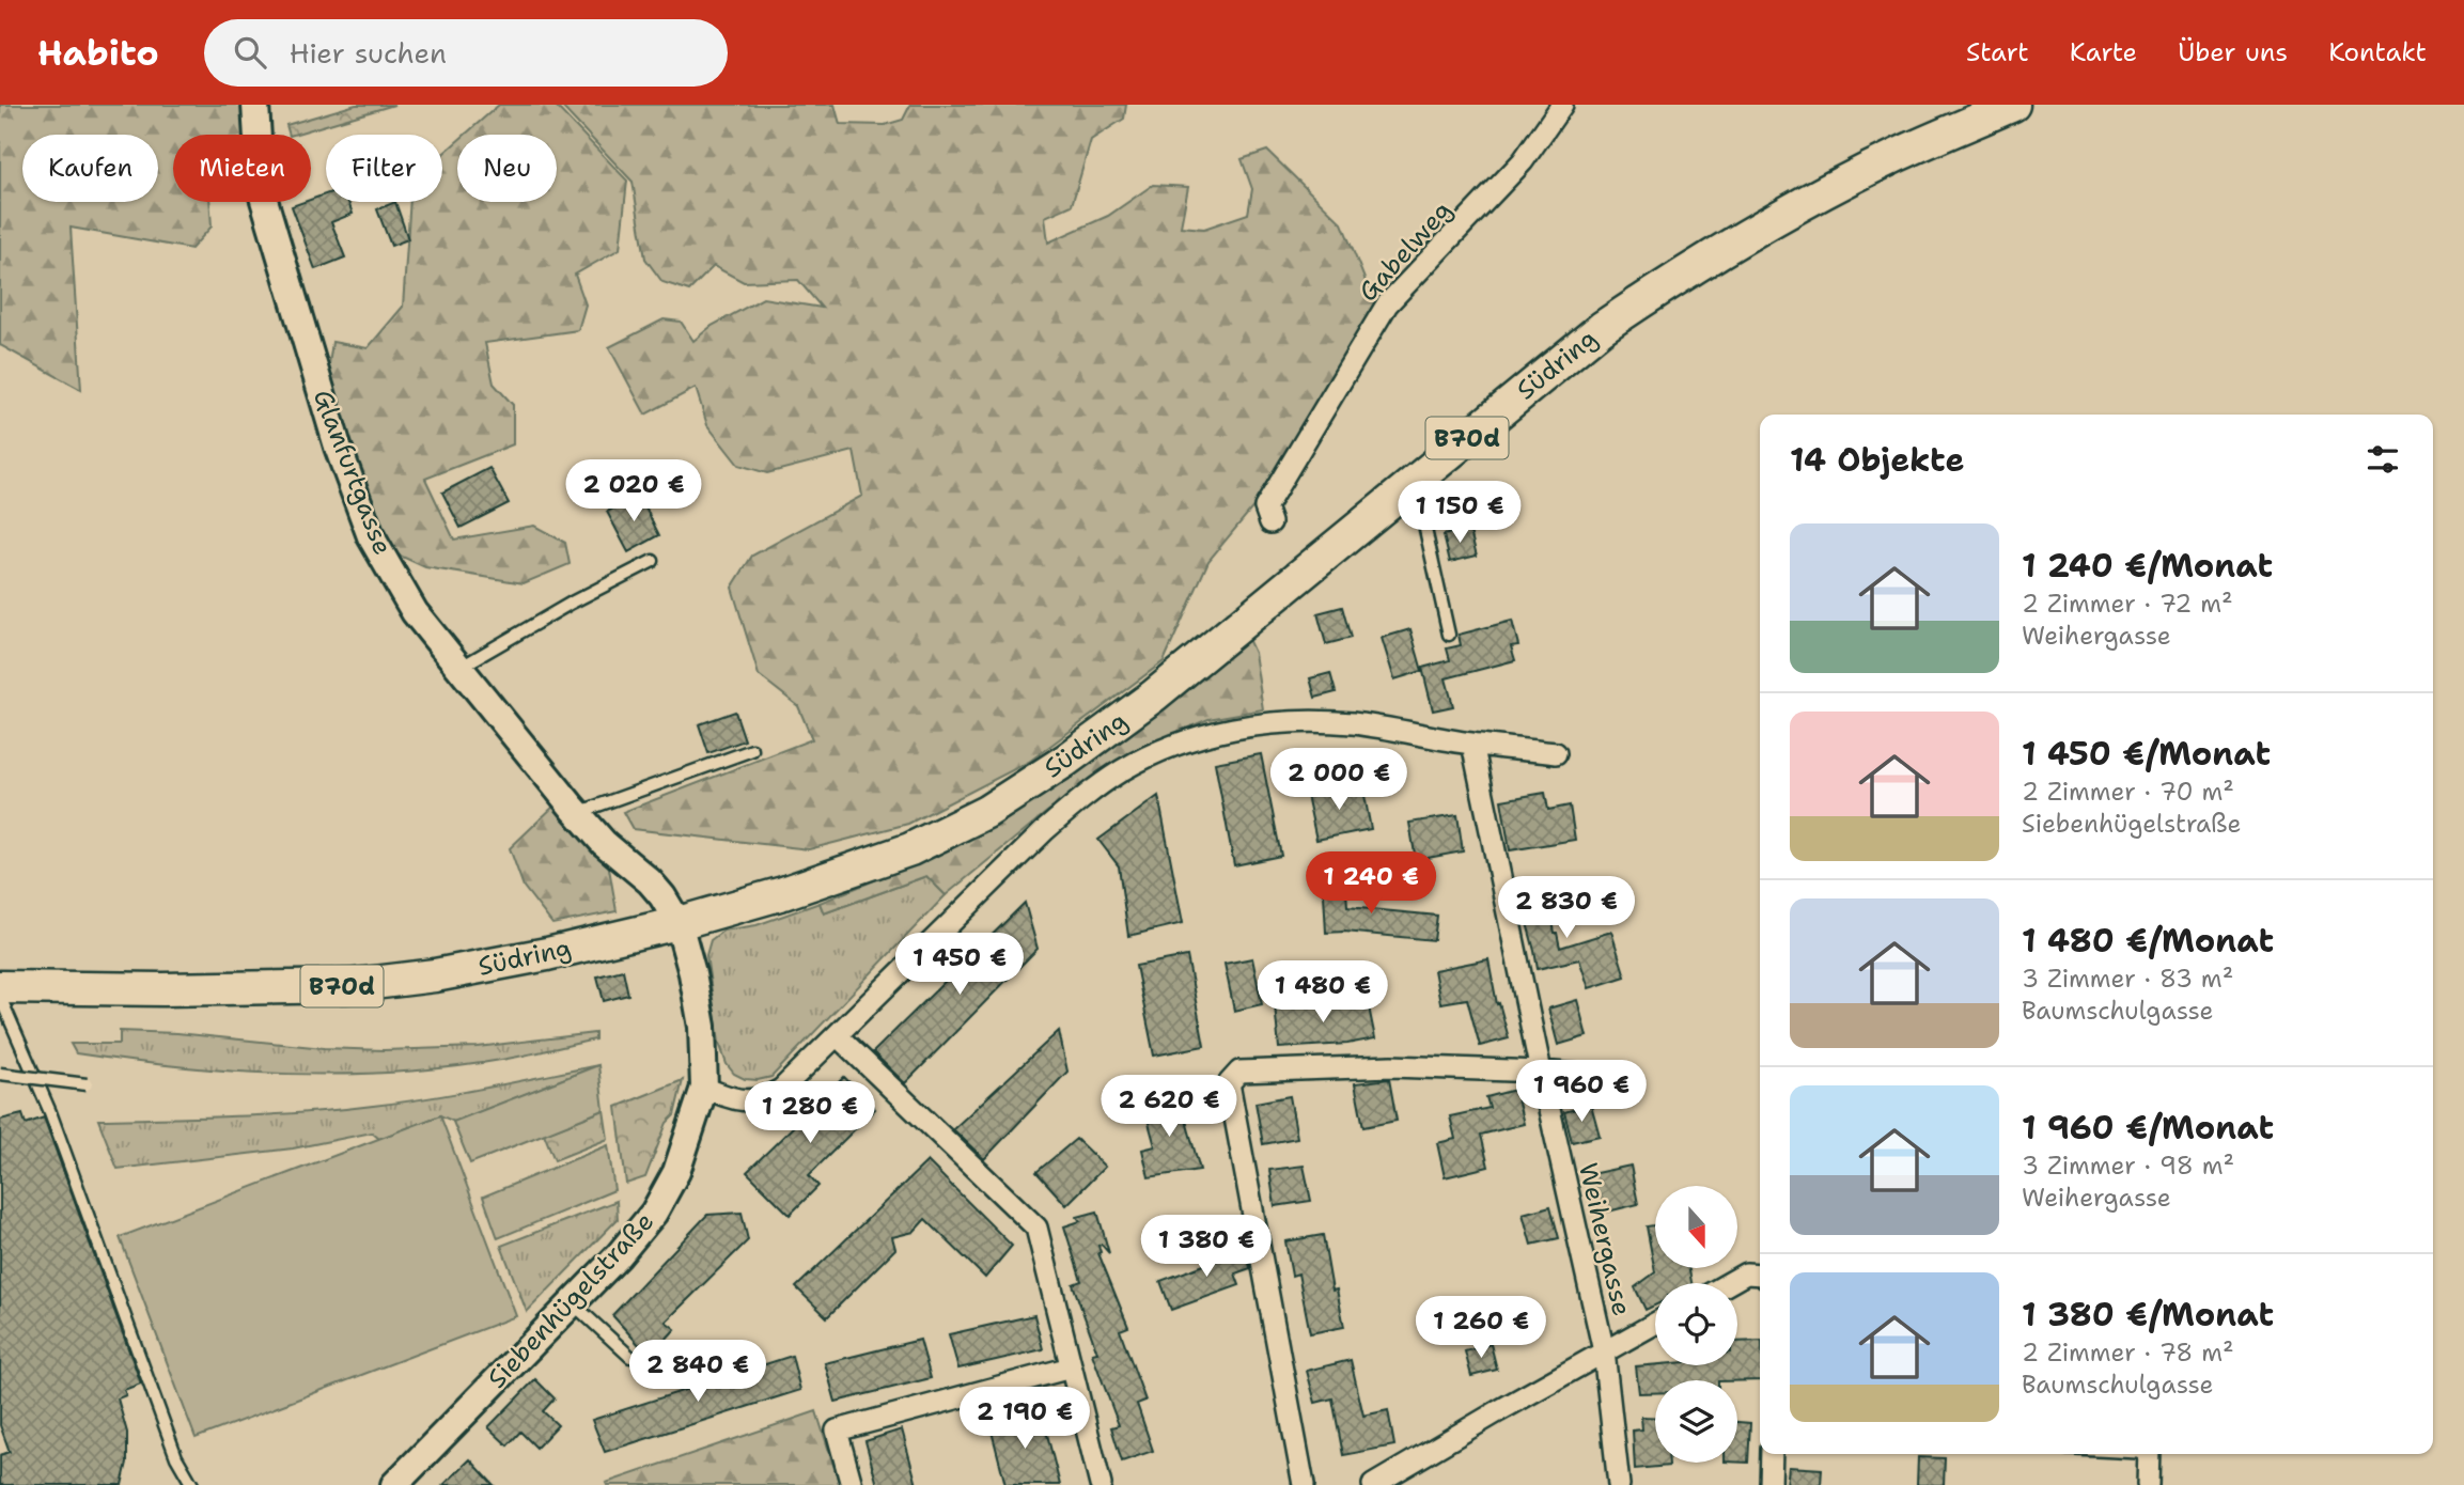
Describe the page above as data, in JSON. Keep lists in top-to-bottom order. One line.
{"streets":{"main road":["Südring","B70d"],"street":["Gabelweg","Glanfurtgasse","Weihergasse","Siebenhügelstraße"]},"crossings":[["Südring","Glanfurtgasse"],["Südring","Siebenhügelstraße"],["Glanfurtgasse","Siebenhügelstraße"]],"north":"bottom","page":{"header":"Habito","search":"Hier suchen","nav":["Start","Karte","Über uns","Kontakt"],"chip":["Kaufen","Mieten","Filter","Neu"],"heading":"14 Objekte","price":["2 020 €","1 150 €","2 000 €","1 240 €","2 830 €","1 450 €","1 480 €","1 960 €","2 620 €","1 280 €","1 380 €","1 260 €","2 840 €","2 190 €"],"list":[{"name":"1 240 €/Monat","note":"2 Zimmer · 72 m² · Weihergasse"},{"name":"1 450 €/Monat","note":"2 Zimmer · 70 m² · Siebenhügelstraße"},{"name":"1 480 €/Monat","note":"3 Zimmer · 83 m² · Baumschulgasse"},{"name":"1 960 €/Monat","note":"3 Zimmer · 98 m² · Weihergasse"},{"name":"1 380 €/Monat","note":"2 Zimmer · 78 m² · Baumschulgasse"}]}}
